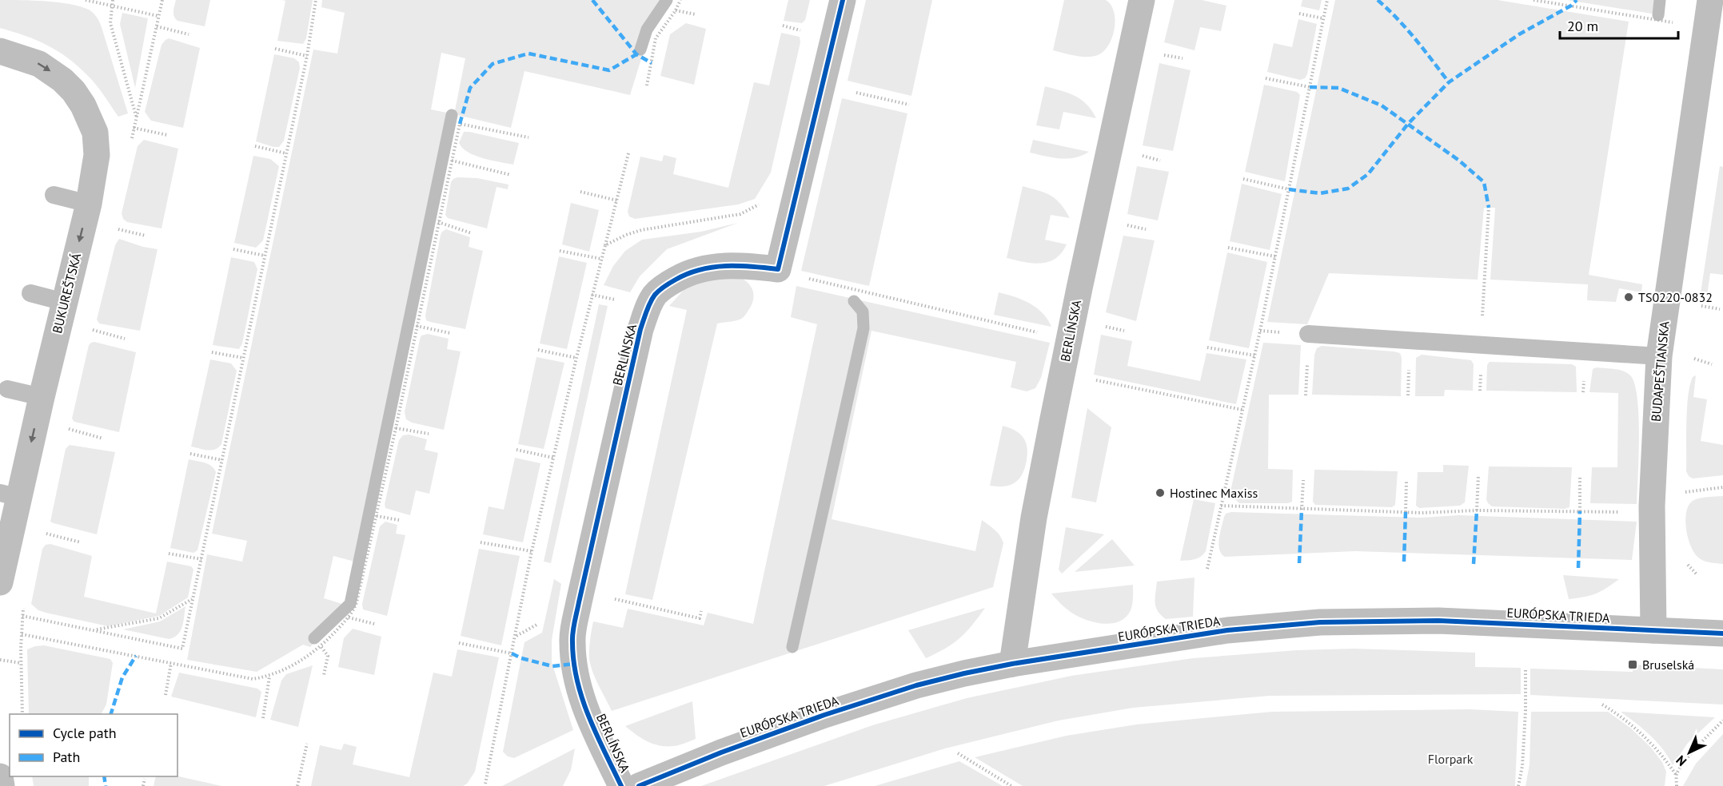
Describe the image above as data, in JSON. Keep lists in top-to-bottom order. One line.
{"streets":{"street":["BUKUREŠTSKÁ","BERLÍNSKA","BUDAPEŠTIANSKA","EURÓPSKA TRIEDA"]},"crossings":[["BERLÍNSKA","EURÓPSKA TRIEDA"],["BUDAPEŠTIANSKA","EURÓPSKA TRIEDA"]],"one_way":["BUKUREŠTSKÁ"],"parks":["Florpark"],"places":{"other":["TS0220-0832","Hostinec Maxiss"],"transit":["Bruselská"]},"legend":["Cycle path","Path"],"scale_bar":"20 m","north":"bottom left"}
